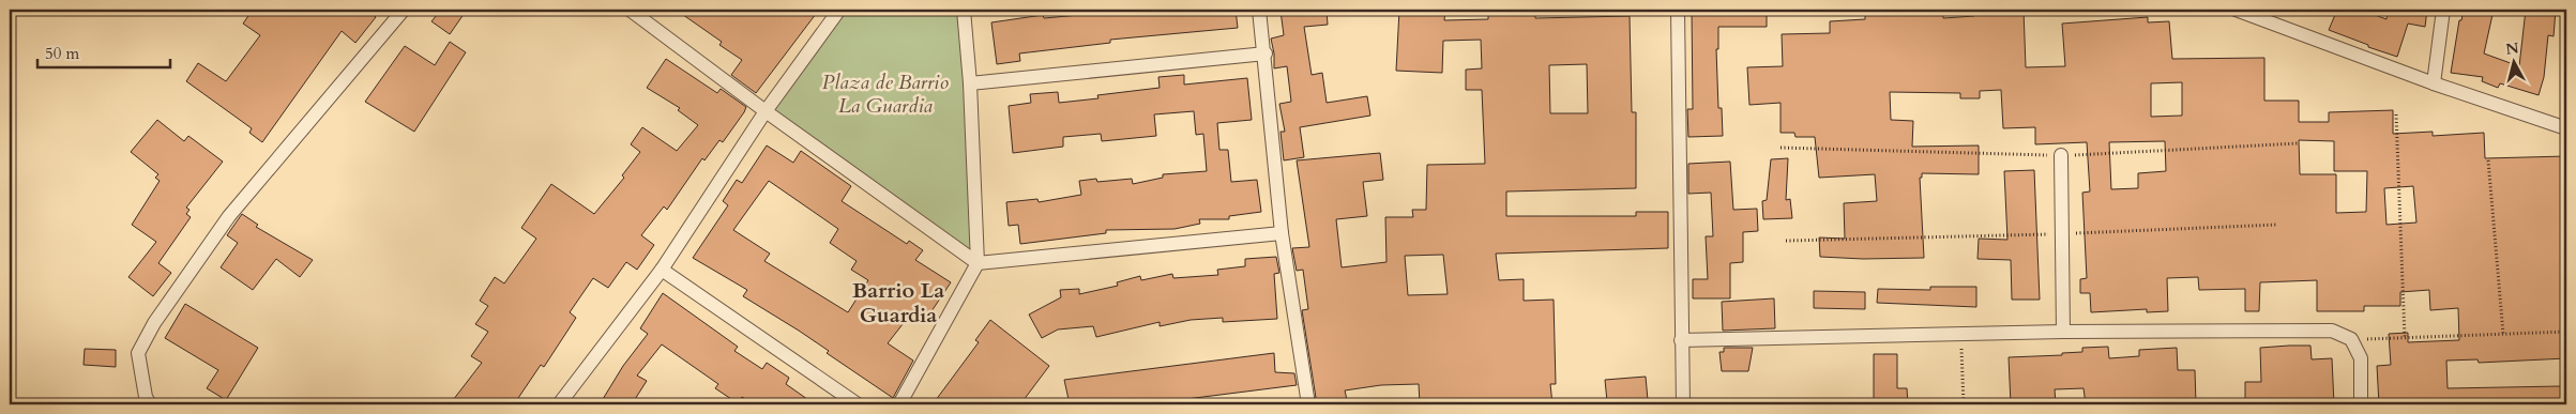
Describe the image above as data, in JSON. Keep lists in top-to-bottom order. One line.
{"districts":["Barrio La Guardia"],"parks":["Plaza de Barrio La Guardia"],"scale_bar":"50 m","north":"top"}
